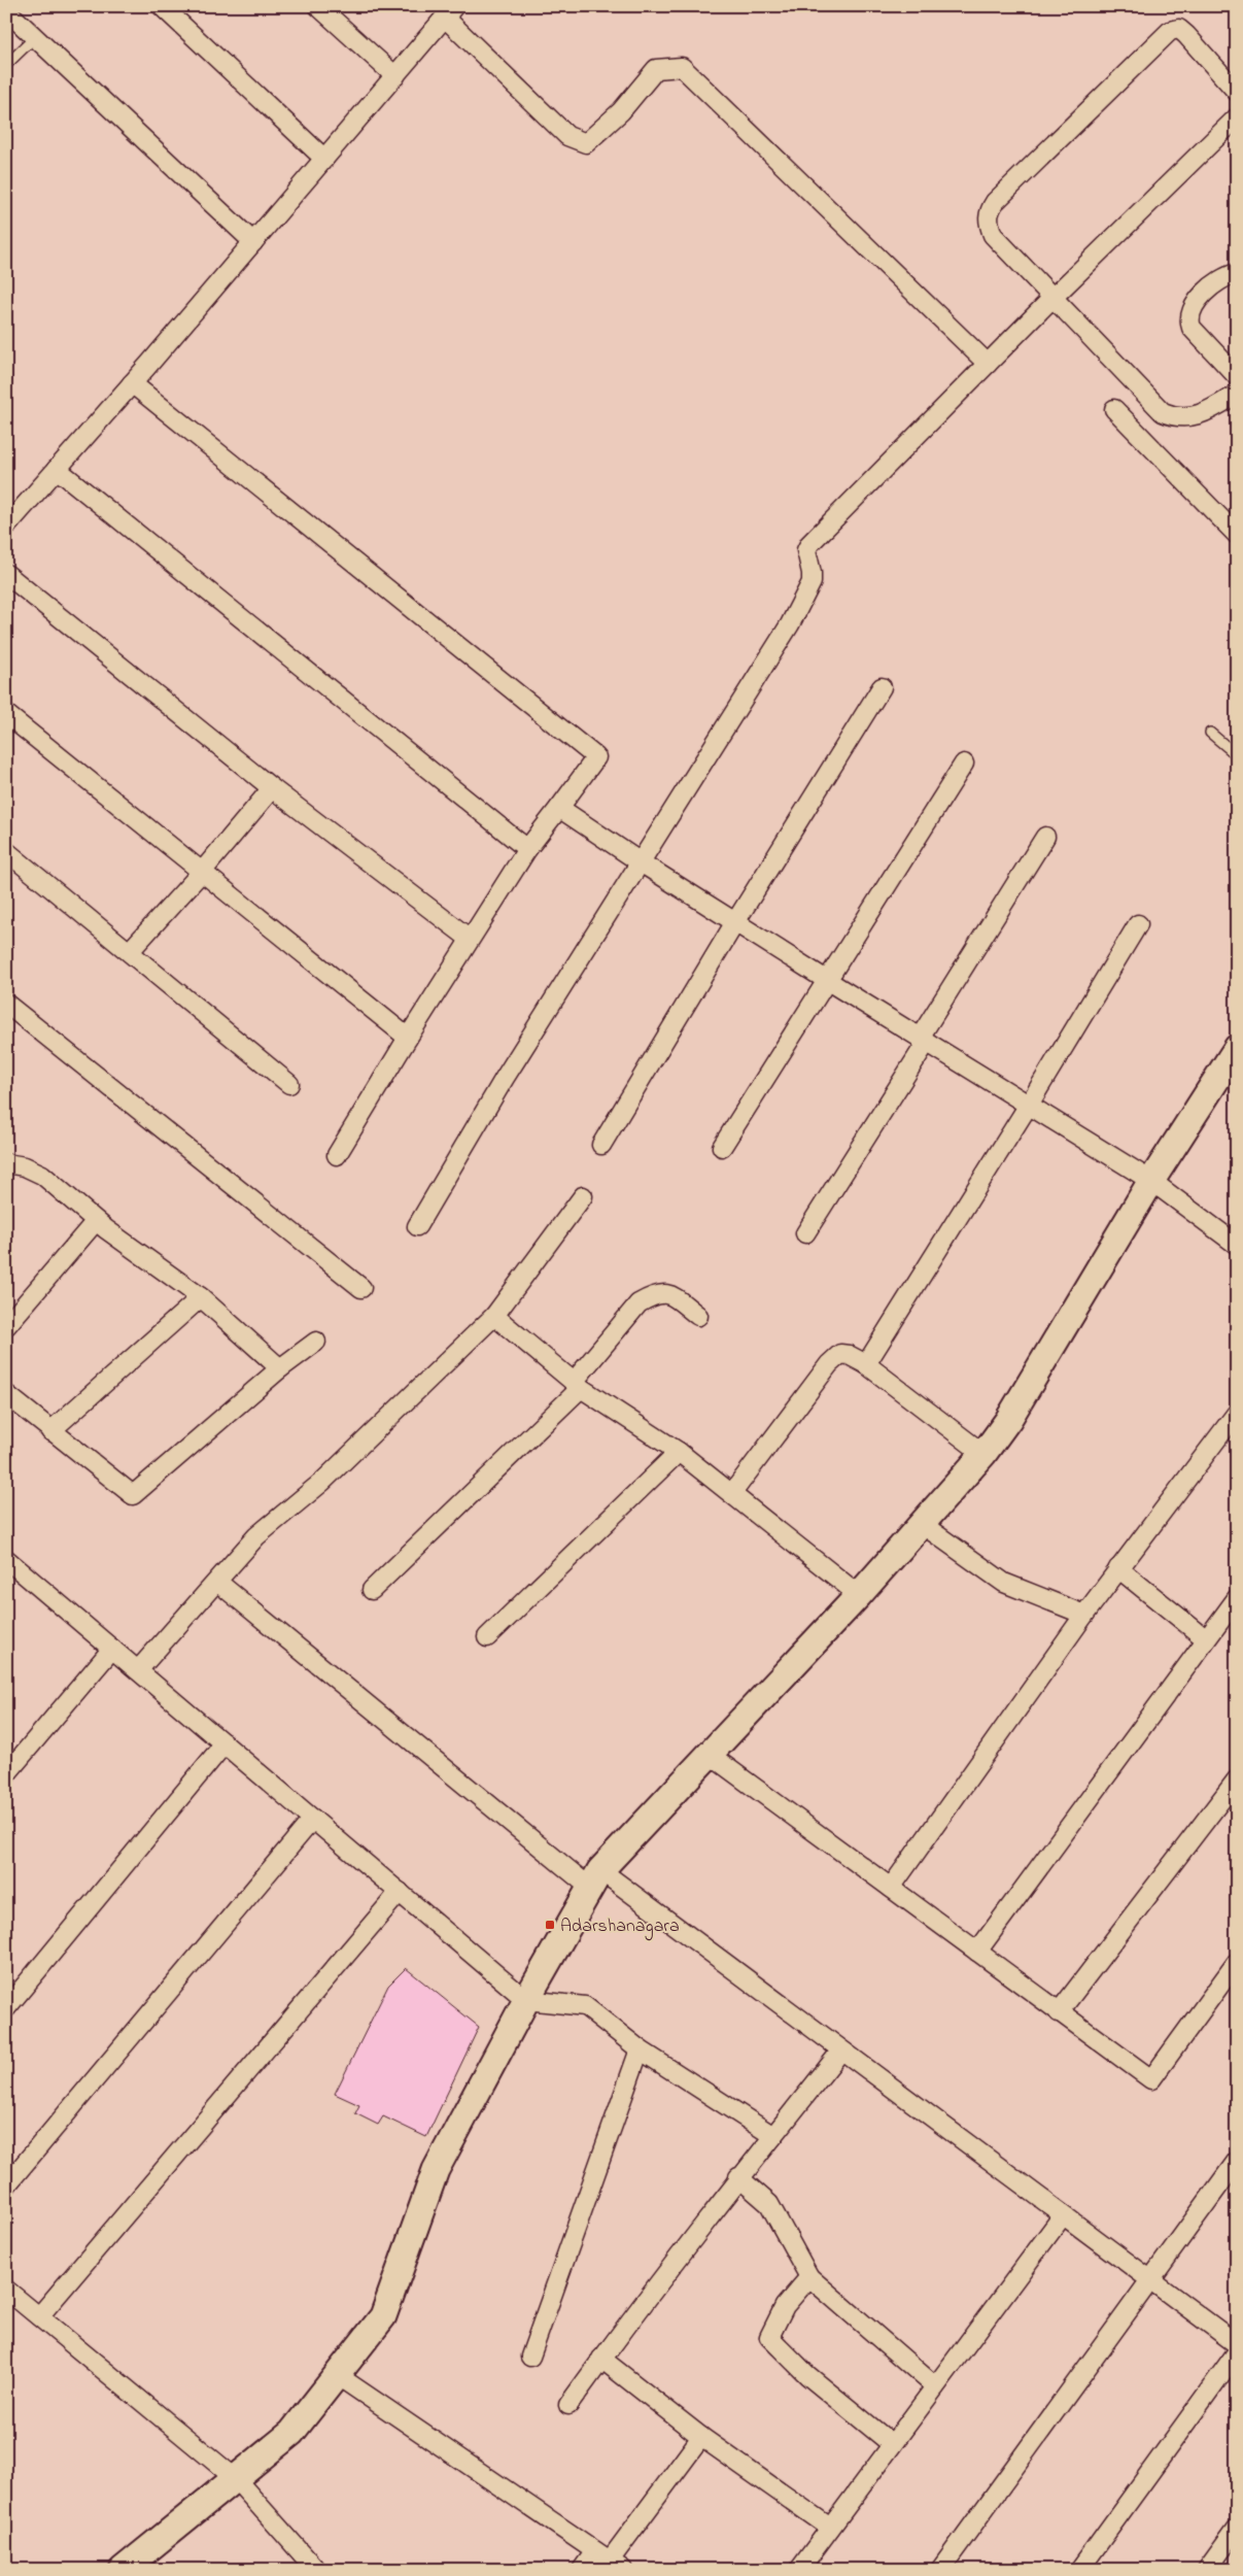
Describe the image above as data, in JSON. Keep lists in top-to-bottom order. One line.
{"places":{"transit":["Adarshanagara"]}}
